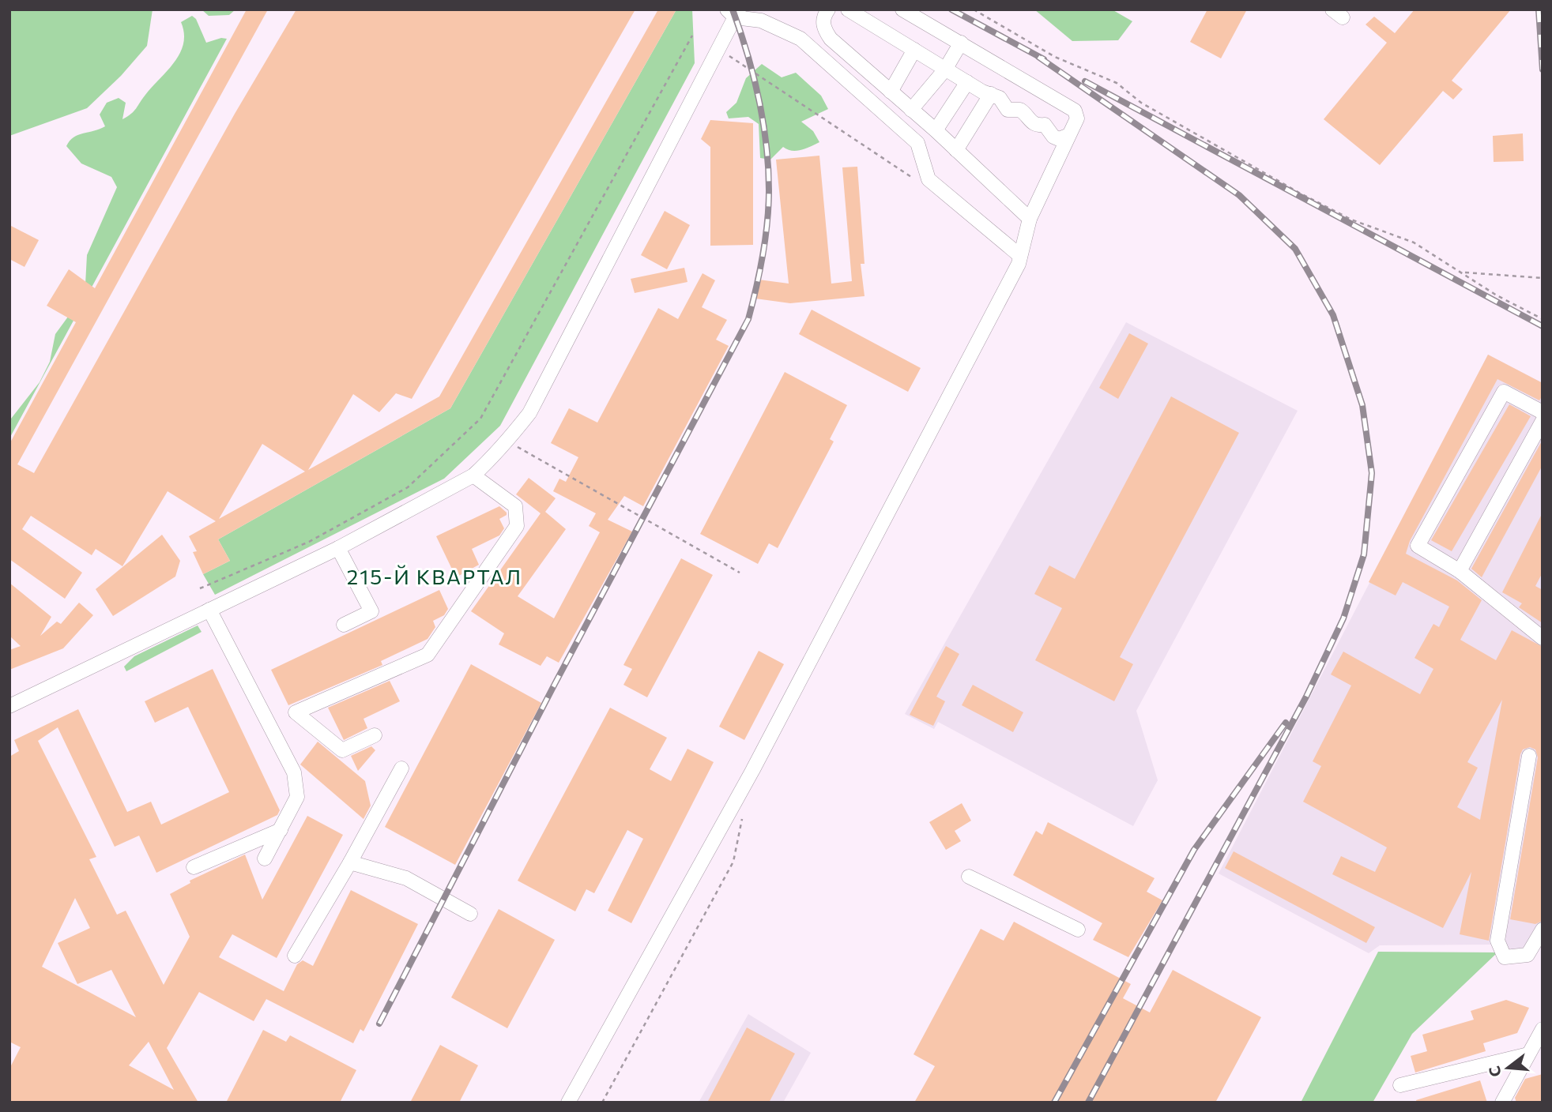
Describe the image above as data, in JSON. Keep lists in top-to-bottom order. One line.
{"districts":["215-Й КВАРТАЛ"],"north":"left"}
